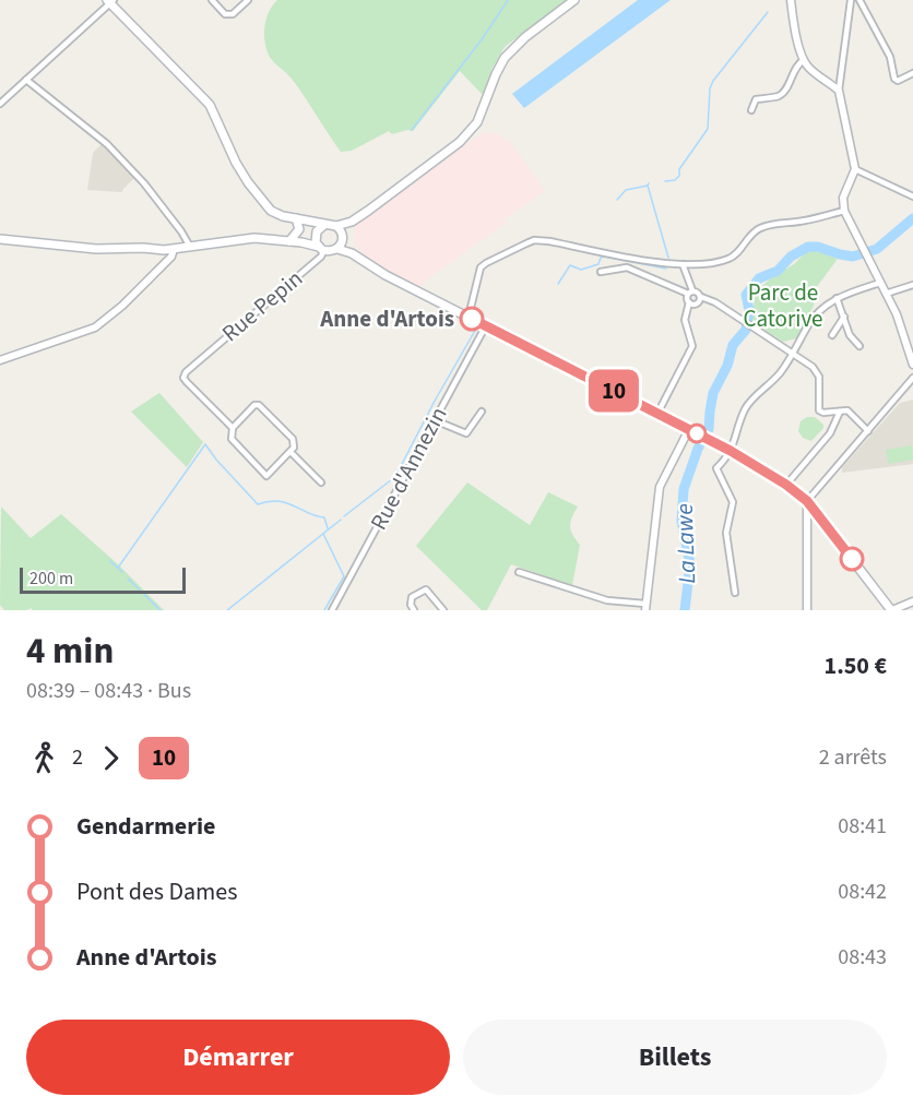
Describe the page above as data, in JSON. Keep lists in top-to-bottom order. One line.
{"streets":{"street":["Rue Pepin","Rue d'Annezin"]},"water":["La Lawe"],"parks":["Parc de Catorive"],"places":["Anne d'Artois"],"lines":["bus line 10"],"scale_bar":"200 m","page":{"on_map":"10","scale":"200 m","heading":["4 min","08:39 – 08:43 · Bus","1.50 €"],"legs":["2","10","2 arrêts"],"list":[{"name":"Gendarmerie","value":"08:41"},{"name":"Pont des Dames","value":"08:42"},{"name":"Anne d'Artois","value":"08:43"}],"buttons":["Démarrer","Billets"]}}
